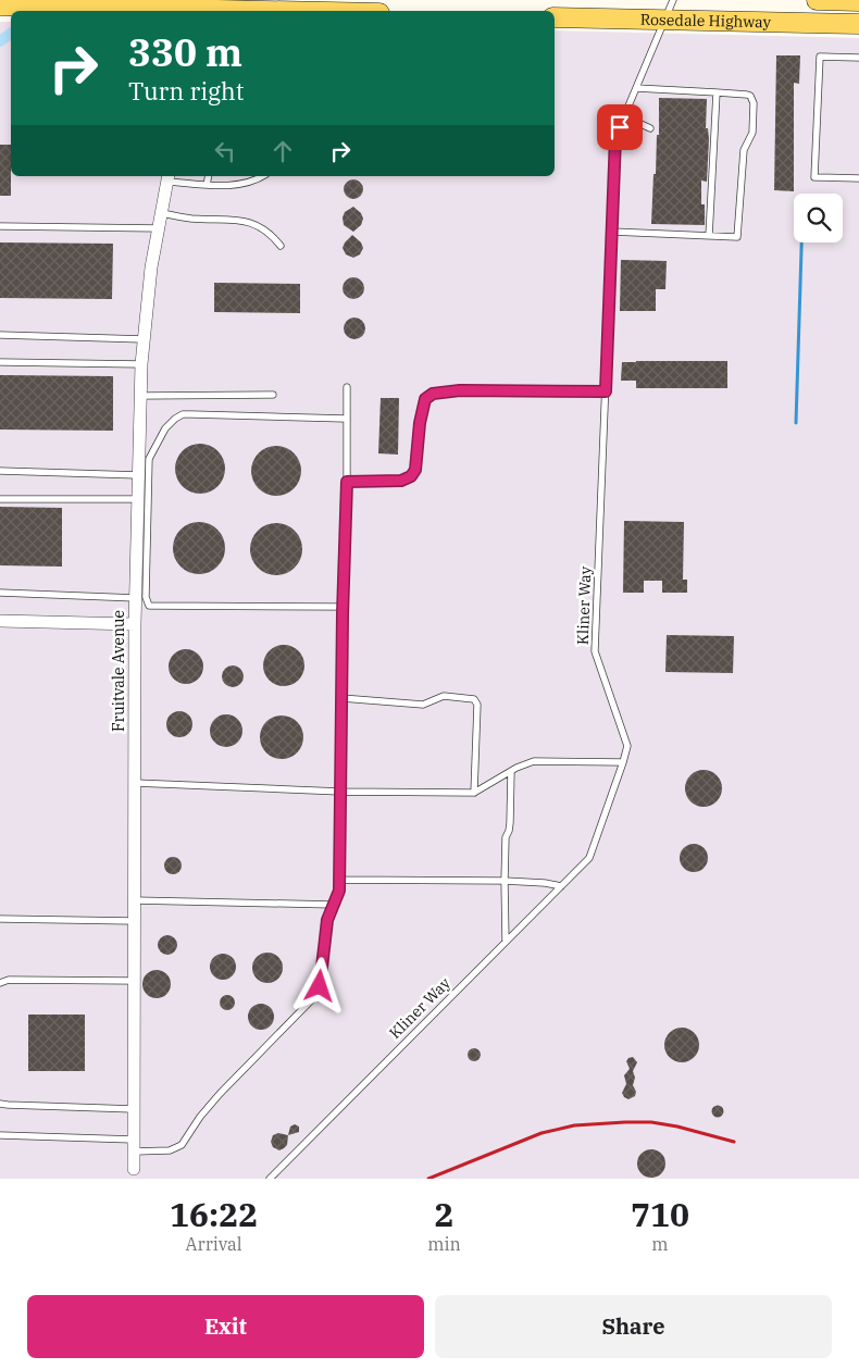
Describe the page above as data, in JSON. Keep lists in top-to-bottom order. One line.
{"streets":{"main road":["Rosedale Highway"],"street":["Fruitvale Avenue"],"lane":["Kliner Way"]},"crossings":[["Rosedale Highway","Kliner Way"]],"page":{"turn":["330 m","Turn right"],"eta":["16:22","Arrival","2","min","710","m"],"buttons":["Exit","Share"]}}
